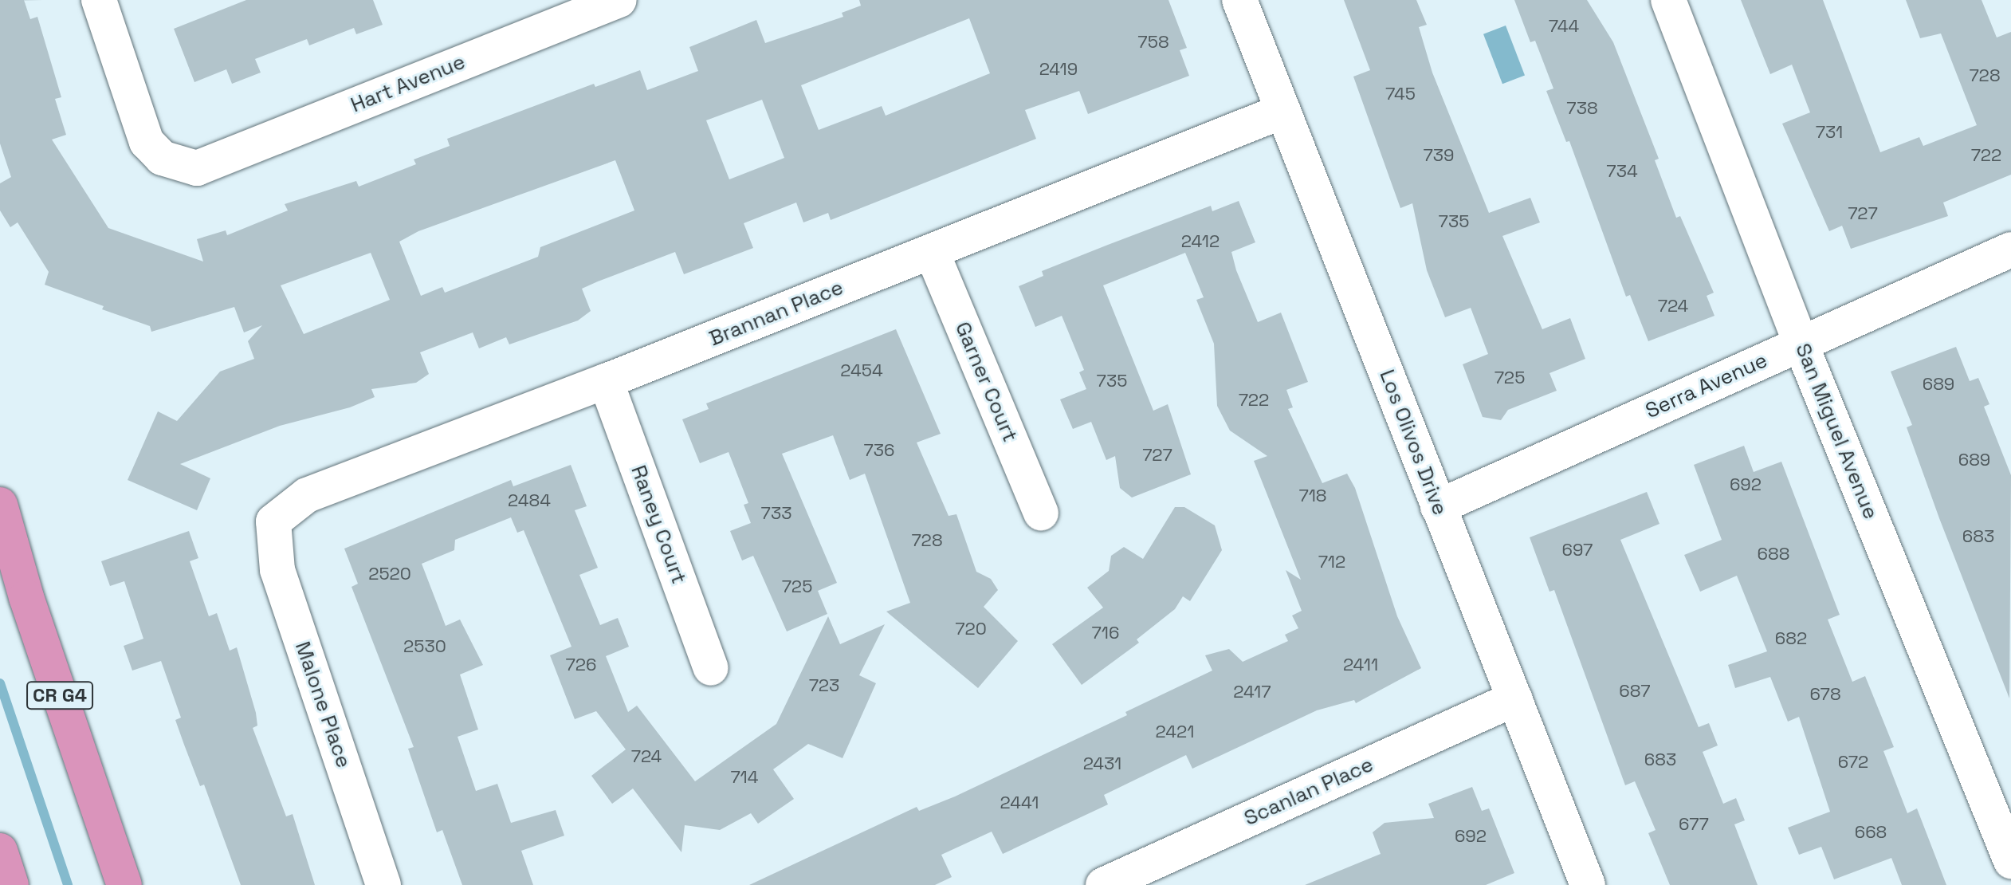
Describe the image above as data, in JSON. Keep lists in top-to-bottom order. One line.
{"streets":{"highway":["CR G4"],"street":["Hart Avenue","Brannan Place","Garner Court","Serra Avenue","San Miguel Avenue","Los Olivos Drive","Raney Court","Malone Place","Scanlan Place"]},"crossings":[["Brannan Place","Garner Court"],["Brannan Place","Los Olivos Drive"],["Brannan Place","Raney Court"],["Brannan Place","Malone Place"],["Serra Avenue","San Miguel Avenue"],["Serra Avenue","Los Olivos Drive"],["Los Olivos Drive","Scanlan Place"]],"house_numbers":["744","758","2419","728","745","738","731","739","722","734","727","735","2412","724","2454","725","735","689","722","736","727","689","692","718","2484","733","683","728","697","688","712","2520","725","720","716","682","2530","726","2411","723","687","2417","678","2421","724","683","672","2431","714","2441","677","668","692"]}
